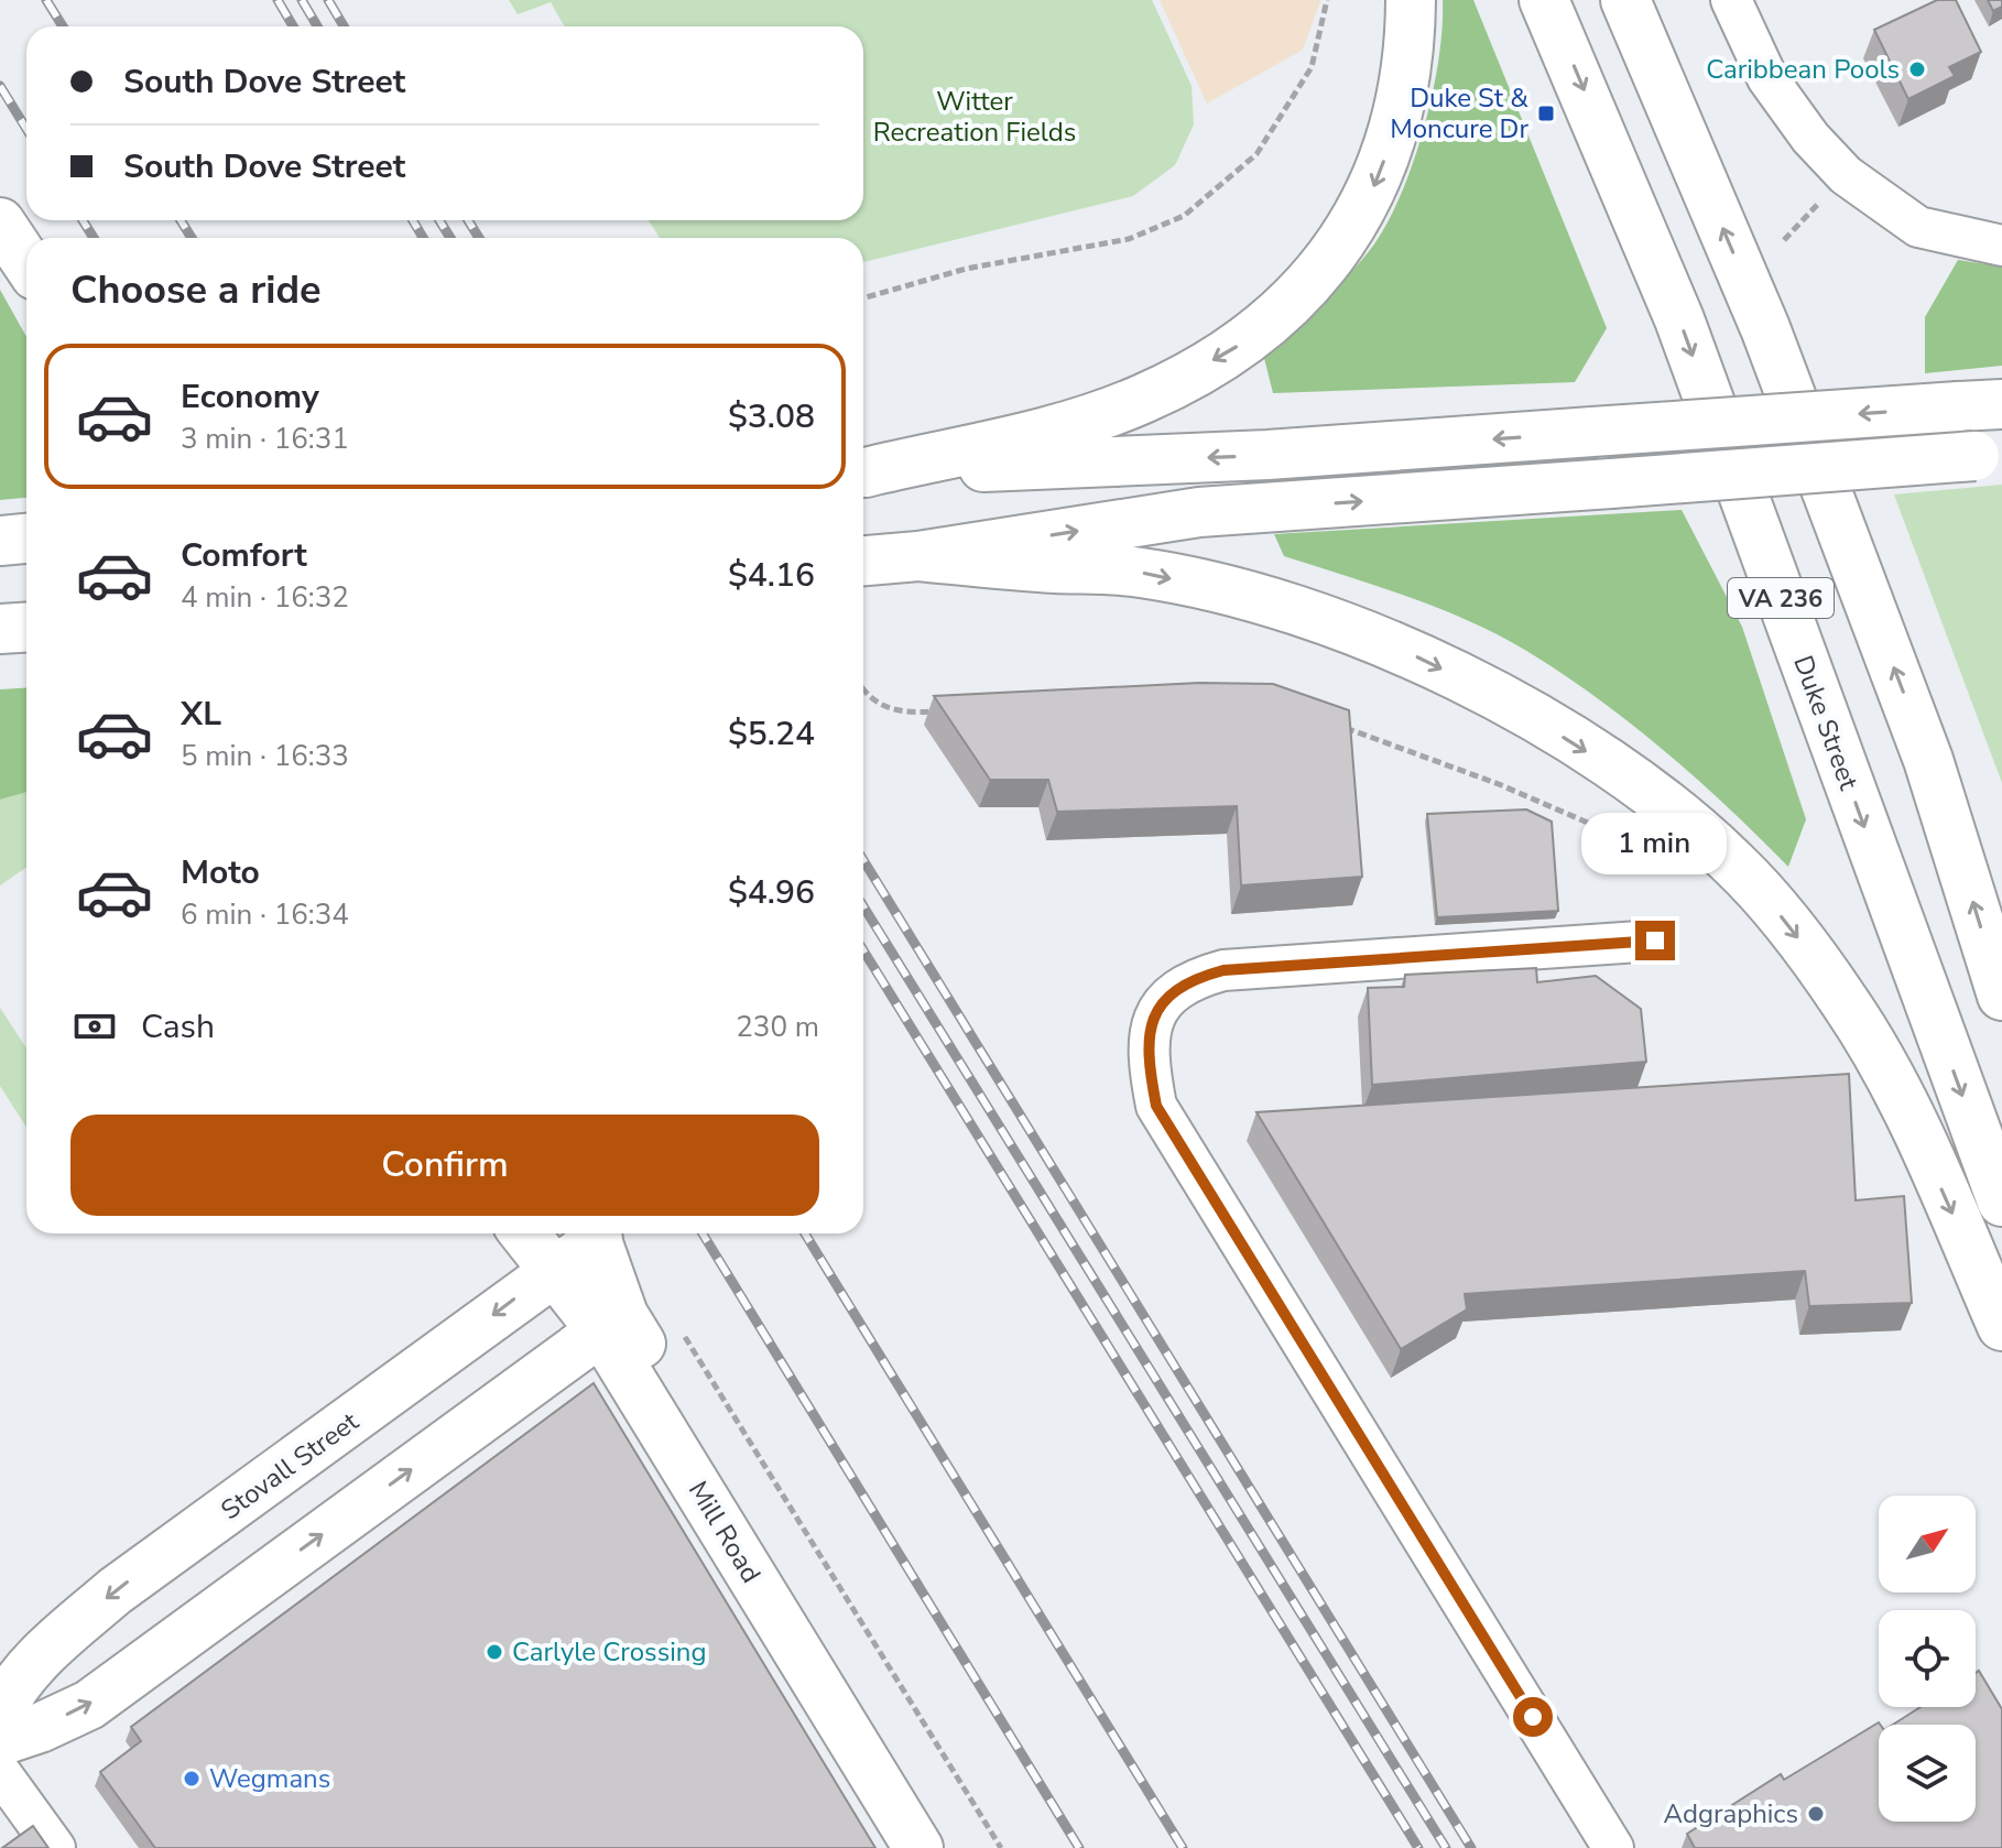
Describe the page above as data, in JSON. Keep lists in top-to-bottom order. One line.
{"streets":{"main road":["VA 236","Duke Street","Stovall Street","Mill Road"]},"crossings":[["Stovall Street","Mill Road"]],"parks":["Witter Recreation Fields"],"places":{"other":["Caribbean Pools","Carlyle Crossing","Wegmans","Adgraphics"],"transit":["Duke St & Moncure Dr"]},"north":"top right","page":{"banner":["South Dove Street","South Dove Street"],"heading":"Choose a ride","list":[{"name":"Economy","note":"3 min · 16:31","value":"$3.08"},{"name":"Comfort","note":"4 min · 16:32","value":"$4.16"},{"name":"XL","note":"5 min · 16:33","value":"$5.24"},{"name":"Moto","note":"6 min · 16:34","value":"$4.96"}],"bubble":"1 min","pay":["Cash","230 m"],"buttons":"Confirm"}}
